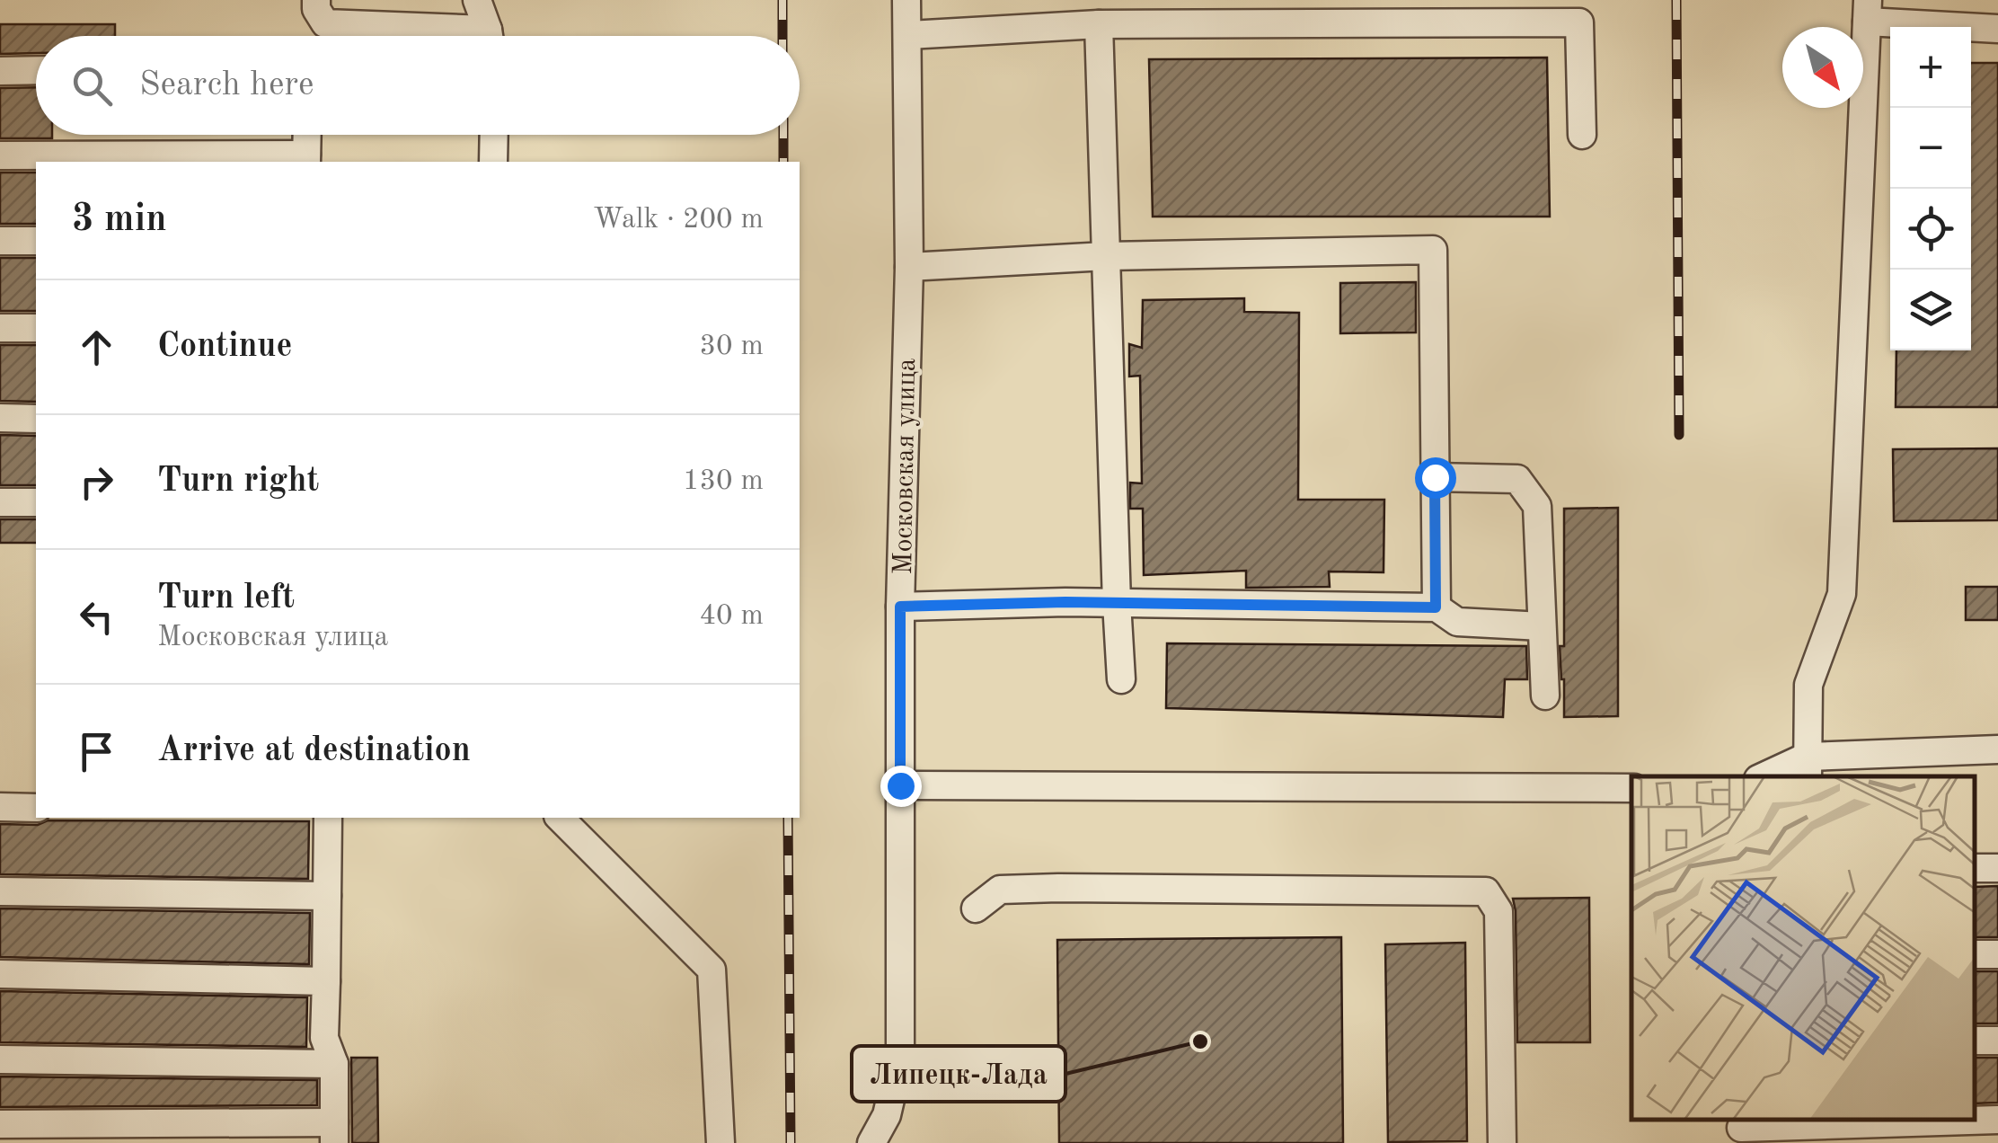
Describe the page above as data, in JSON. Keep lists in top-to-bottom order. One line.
{"streets":{"street":["Московская улица"]},"places":["Липецк-Лада"],"north":"bottom right","page":{"map_buttons":["+","−"],"search":"Search here","heading":["3 min","Walk · 200 m"],"list":[["Continue","30 m"],["Turn right","130 m"],["Turn left","Московская улица","40 m"],"Arrive at destination"]}}
